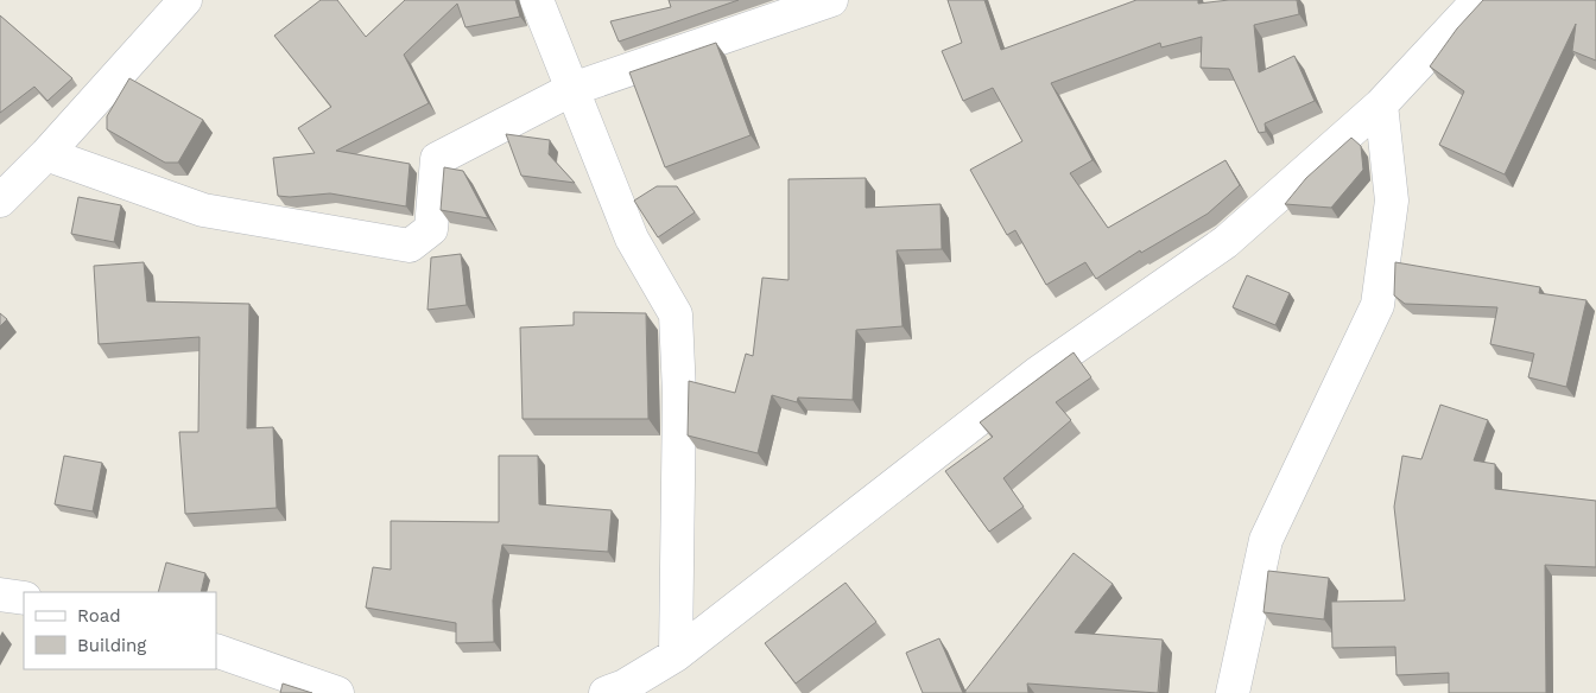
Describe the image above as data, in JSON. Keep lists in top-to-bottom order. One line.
{"legend":["Road","Building"]}
